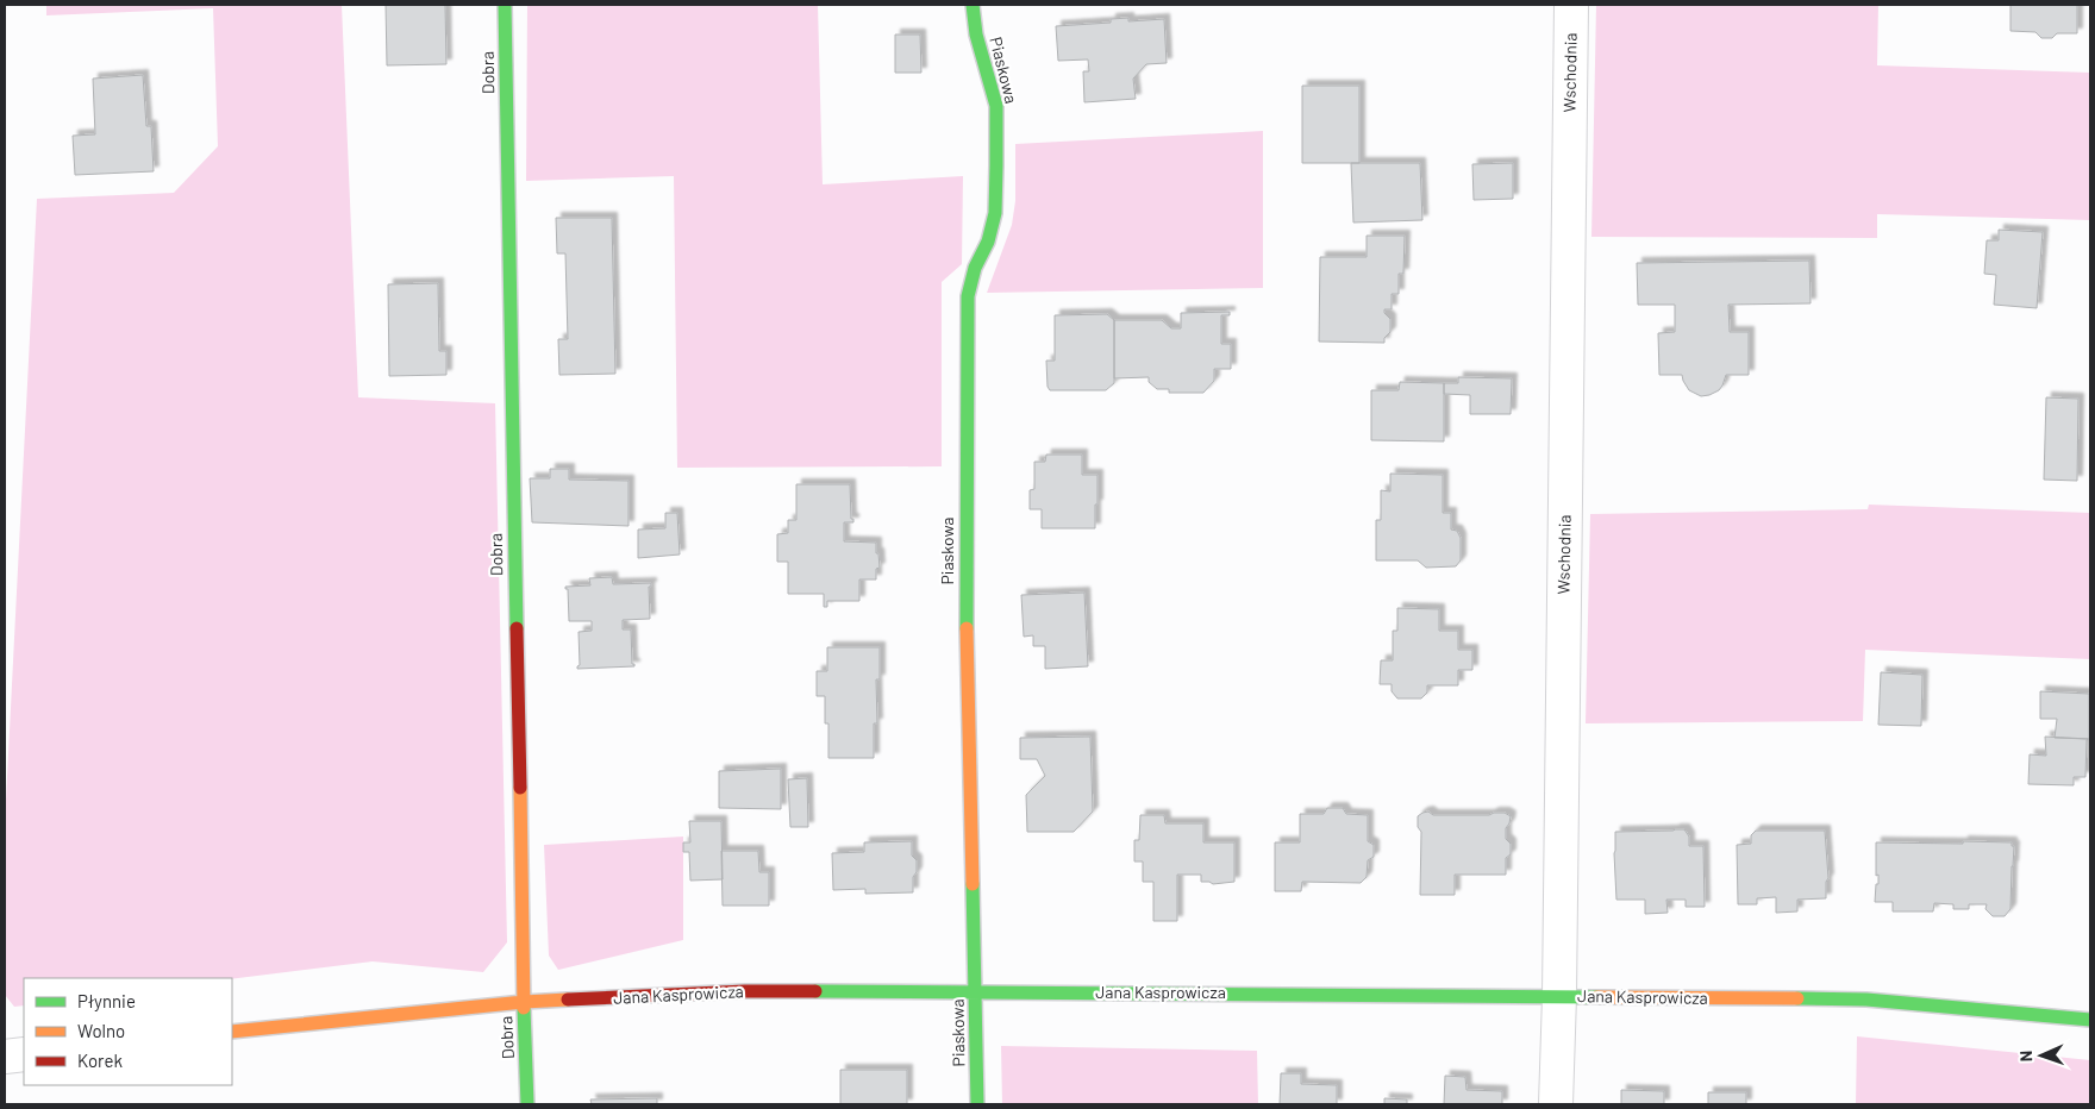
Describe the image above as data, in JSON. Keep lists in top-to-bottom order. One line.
{"streets":{"street":["Piaskowa","Dobra","Wschodnia","Jana Kasprowicza"]},"crossings":[["Piaskowa","Jana Kasprowicza"],["Dobra","Jana Kasprowicza"],["Wschodnia","Jana Kasprowicza"]],"legend":["Płynnie","Wolno","Korek"],"north":"left"}
